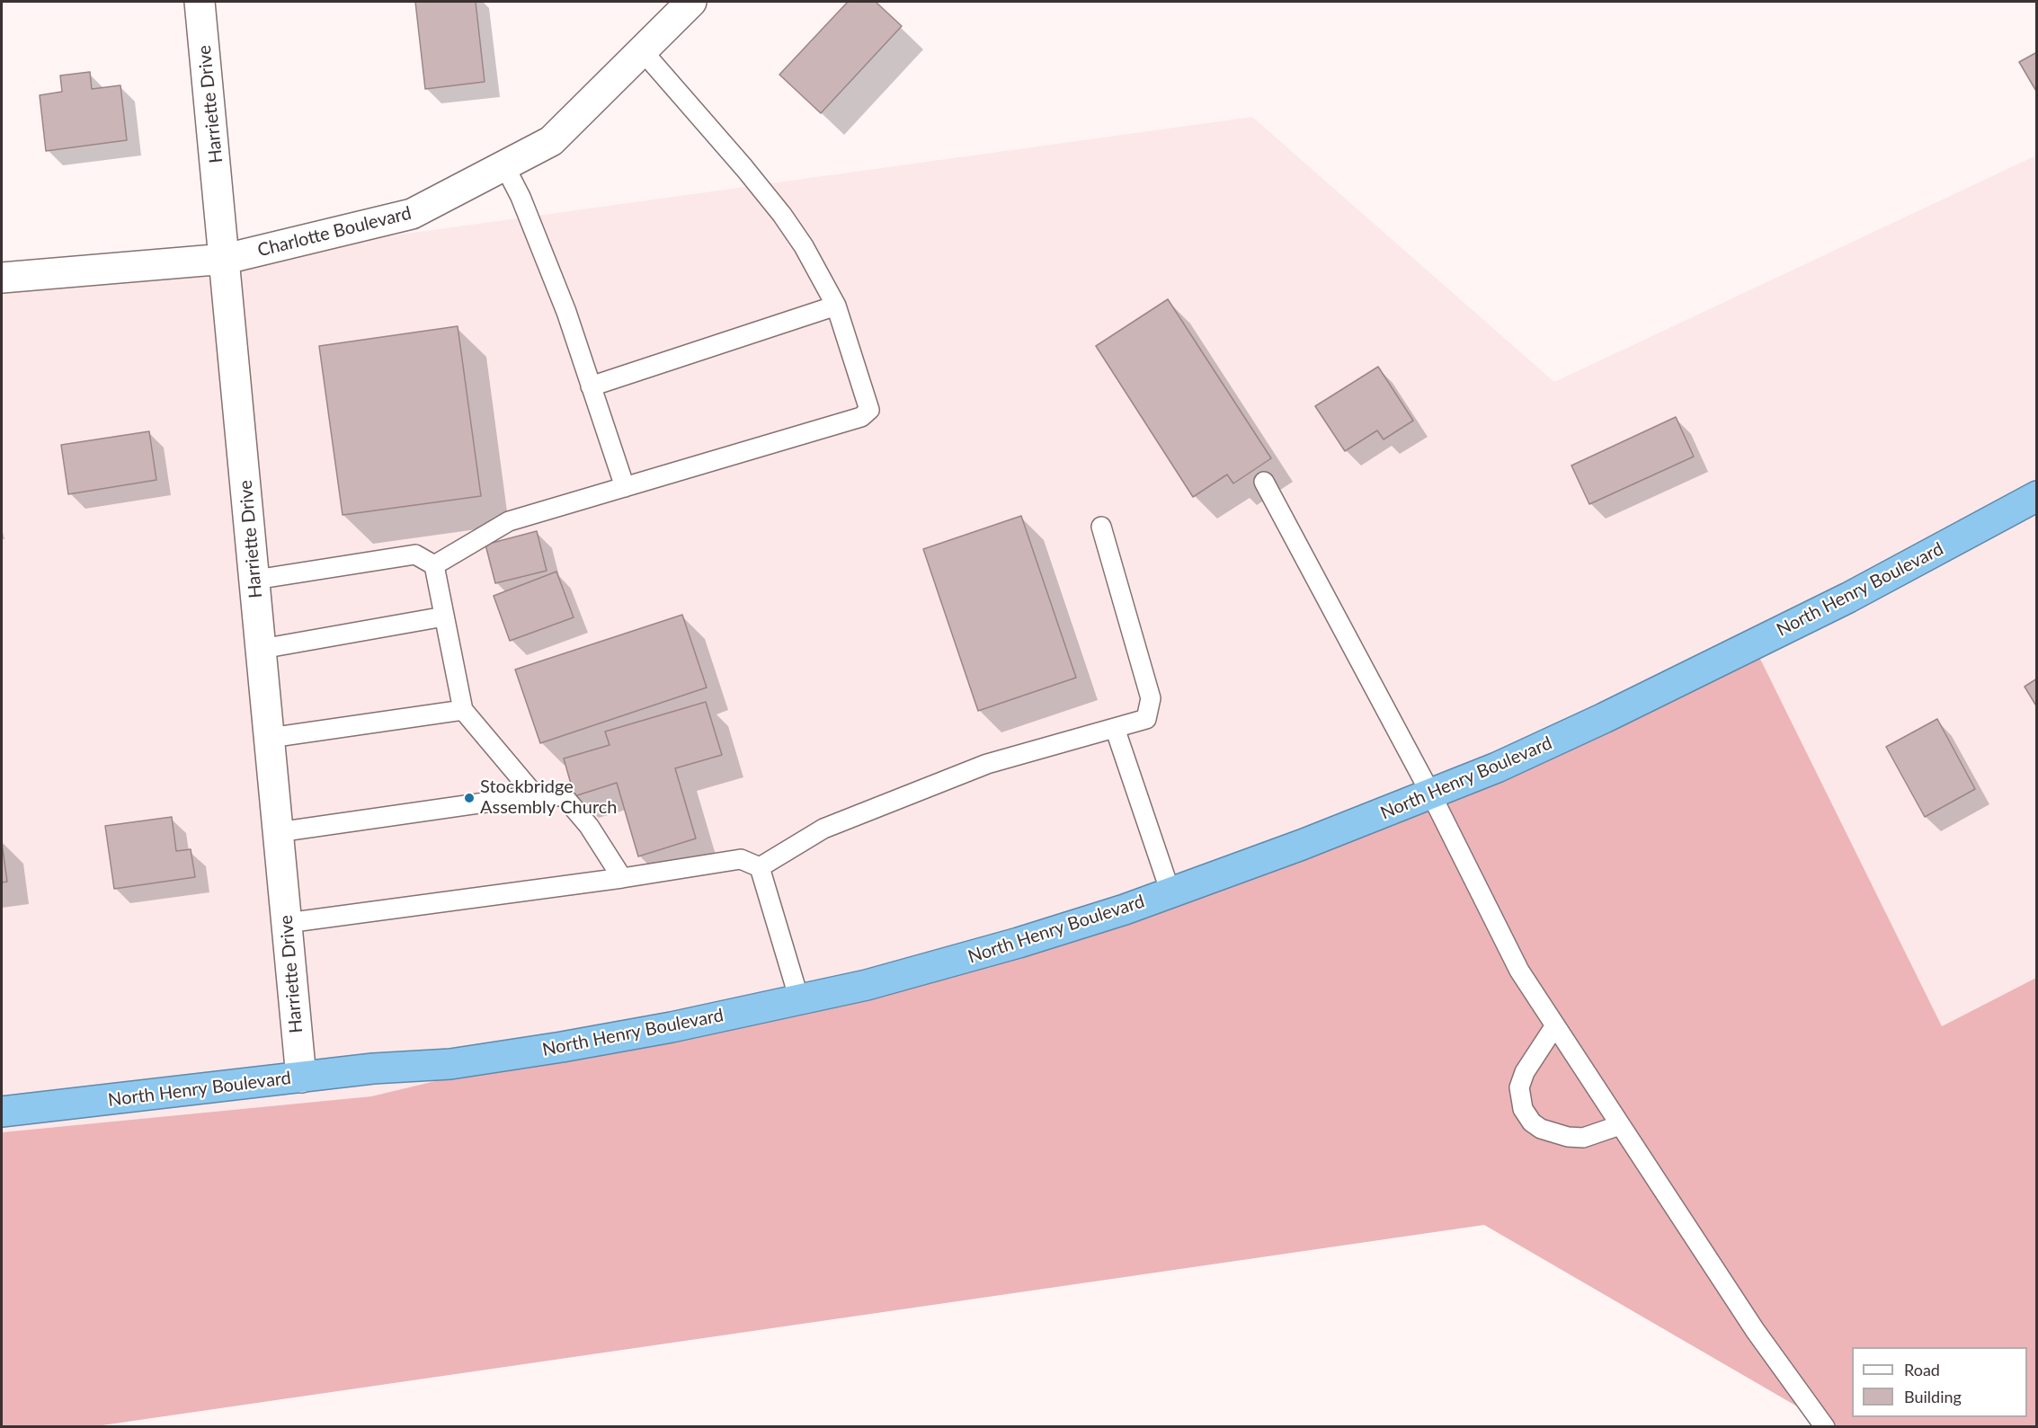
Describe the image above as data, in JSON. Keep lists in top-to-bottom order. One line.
{"streets":{"highway":["North Henry Boulevard"],"street":["Harriette Drive","Charlotte Boulevard"]},"crossings":[["Harriette Drive","Charlotte Boulevard"],["Harriette Drive","North Henry Boulevard"]],"places":["Stockbridge Assembly Church"],"legend":["Road","Building"]}
